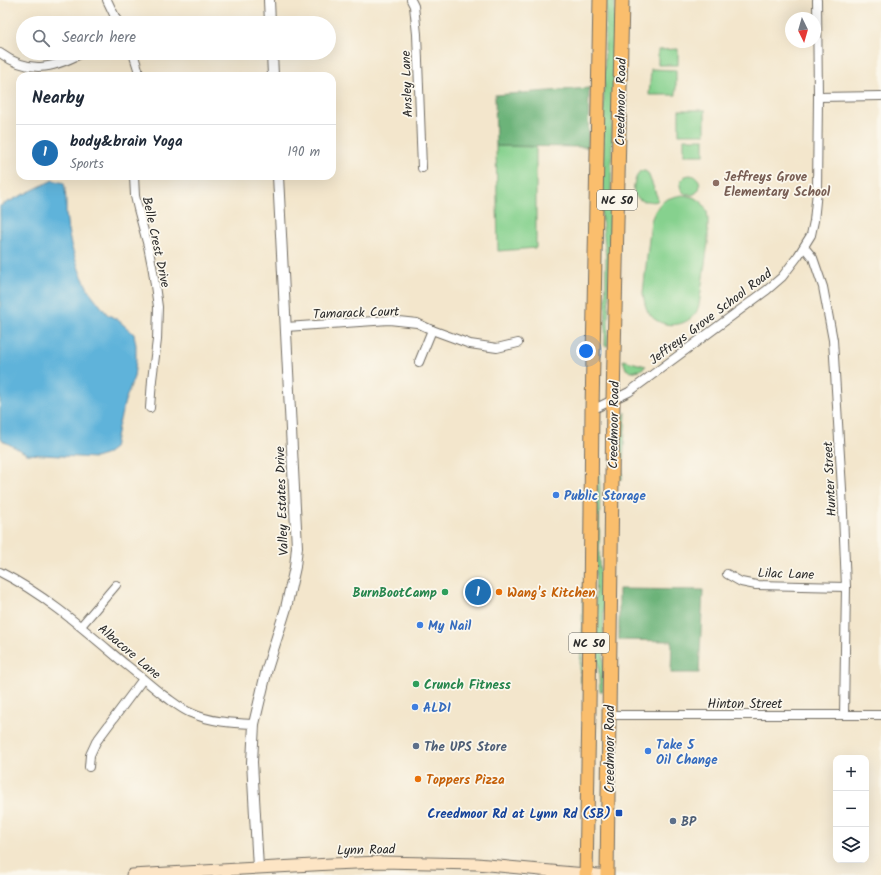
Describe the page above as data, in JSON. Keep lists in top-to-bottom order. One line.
{"streets":{"main road":["Creedmoor Road","NC 50","Lynn Road"],"street":["Ansley Lane","Belle Crest Drive","Tamarack Court","Jeffreys Grove School Road","Hunter Street","Valley Estates Drive","Lilac Lane","Albacore Lane","Hinton Street"]},"crossings":[["Creedmoor Road","Jeffreys Grove School Road"],["Creedmoor Road","Hinton Street"],["Creedmoor Road","Lynn Road"],["Tamarack Court","Valley Estates Drive"],["Jeffreys Grove School Road","Hunter Street"],["Hunter Street","Lilac Lane"],["Hunter Street","Hinton Street"],["Valley Estates Drive","Albacore Lane"],["Valley Estates Drive","Lynn Road"]],"places":{"other":["Jeffreys Grove Elementary School","Public Storage","BurnBootCamp","Wang's Kitchen","My Nail","Crunch Fitness","ALDI","The UPS Store","Take 5 Oil Change","Toppers Pizza","BP"],"transit":["Creedmoor Rd at Lynn Rd (SB)"]},"north":"bottom","page":{"search":"Search here","heading":"Nearby","list":[{"mark":"1","name":"body&brain Yoga","note":"Sports","value":"190 m"}],"pins":"1","map_buttons":["+","−"]}}
